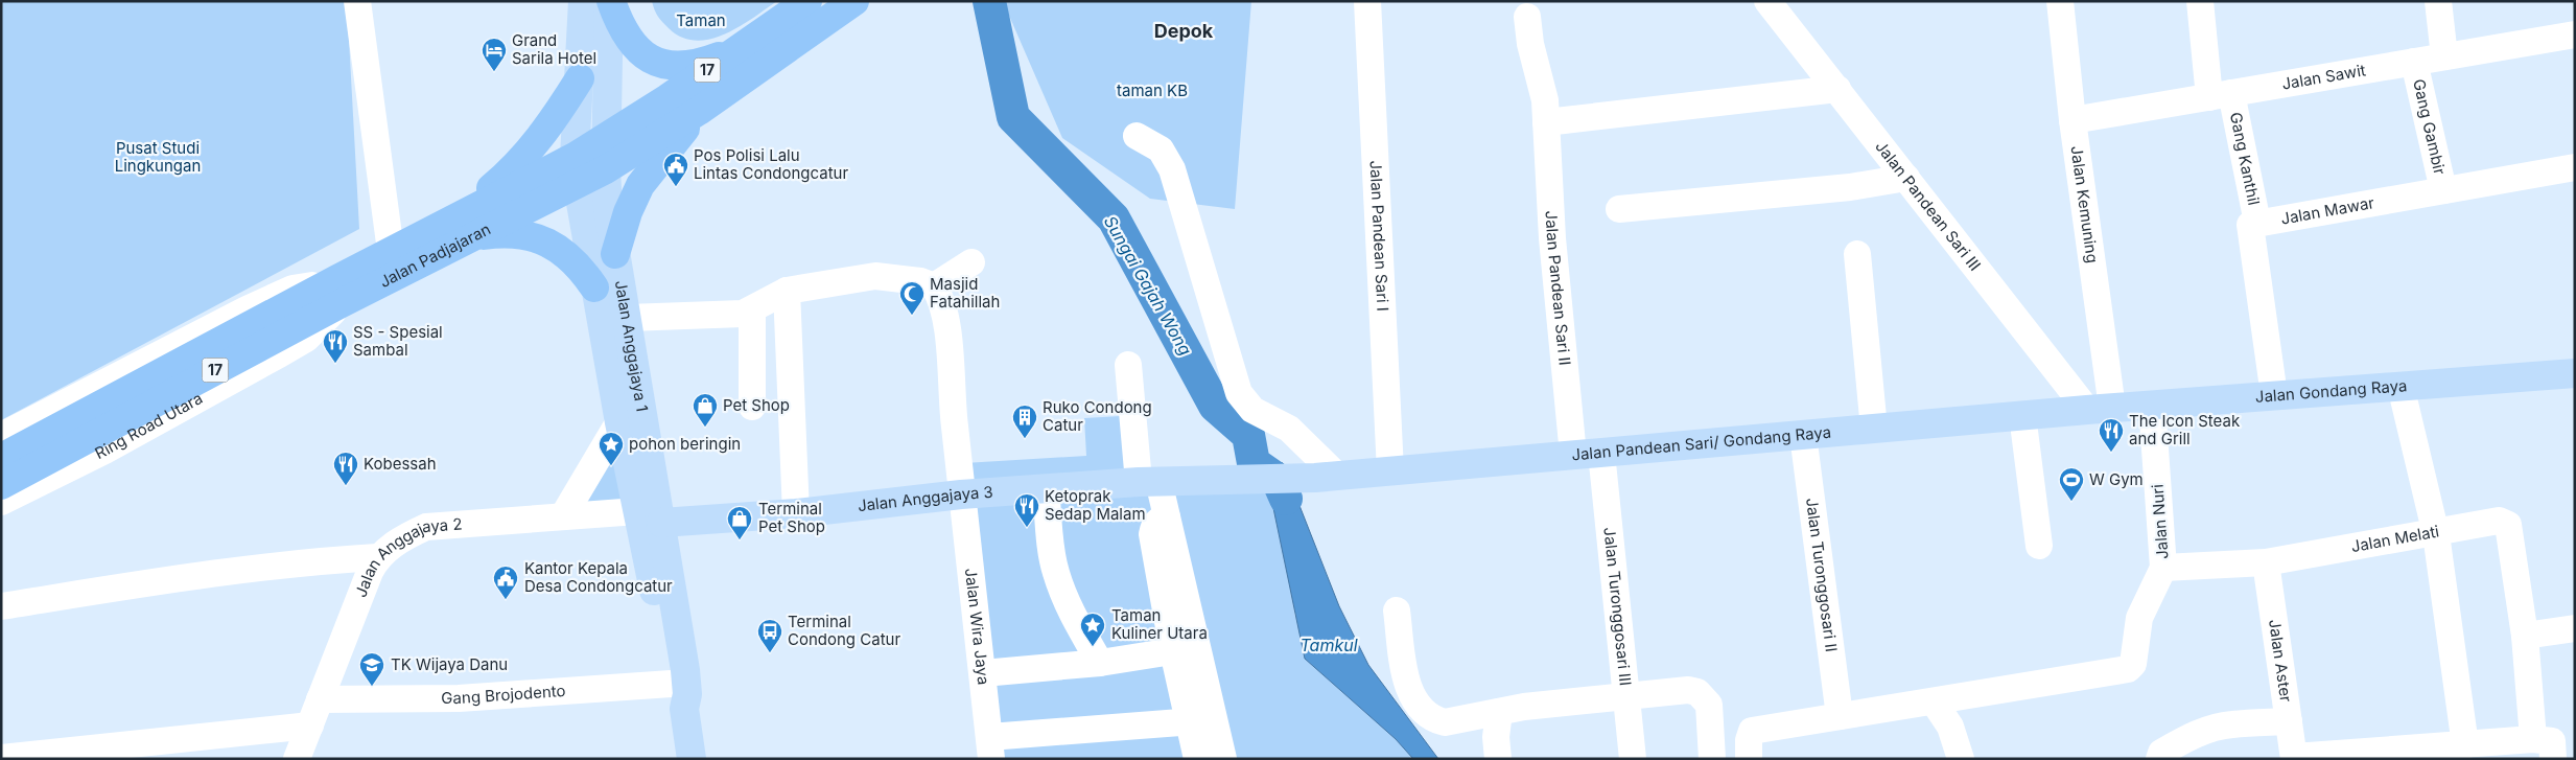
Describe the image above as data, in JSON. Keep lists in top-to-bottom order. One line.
{"streets":{"highway":["17","Jalan Padjajaran"],"main road":["Jalan Anggajaya 1","Jalan Gondang Raya","Jalan Pandean Sari/ Gondang Raya","Jalan Anggajaya 3"],"street":["Jalan Sawit","Gang Gambir","Gang Kanthil","Jalan Pandean Sari III","Jalan Kemuning","Jalan Mawar","Jalan Pandean Sari I","Jalan Pandean Sari II","Ring Road Utara","Jalan Nuri","Jalan Melati","Jalan Anggajaya 2","Jalan Turonggosari II","Jalan Turonggosari III","Jalan Wira Jaya","Jalan Aster","Gang Brojodento"]},"crossings":[["Jalan Sawit","Gang Gambir"],["Jalan Sawit","Gang Kanthil"],["Jalan Sawit","Jalan Kemuning"],["Gang Gambir","Jalan Mawar"],["Gang Kanthil","Jalan Mawar"],["Jalan Pandean Sari III","Jalan Kemuning"],["Jalan Pandean Sari III","Jalan Gondang Raya"],["Jalan Pandean Sari III","Jalan Pandean Sari/ Gondang Raya"],["Jalan Kemuning","Jalan Gondang Raya"],["Jalan Kemuning","Jalan Pandean Sari/ Gondang Raya"],["Jalan Pandean Sari I","Jalan Pandean Sari/ Gondang Raya"],["Jalan Padjajaran","Jalan Anggajaya 1"],["Jalan Padjajaran","Ring Road Utara"],["Jalan Pandean Sari II","Jalan Pandean Sari/ Gondang Raya"],["Jalan Anggajaya 1","Jalan Anggajaya 3"],["Jalan Anggajaya 1","Jalan Anggajaya 2"],["Jalan Anggajaya 1","Gang Brojodento"],["Jalan Gondang Raya","Jalan Pandean Sari/ Gondang Raya"],["Jalan Gondang Raya","Jalan Nuri"],["Jalan Gondang Raya","Jalan Melati"],["Jalan Pandean Sari/ Gondang Raya","Jalan Anggajaya 3"],["Jalan Pandean Sari/ Gondang Raya","Jalan Turonggosari II"],["Jalan Pandean Sari/ Gondang Raya","Jalan Turonggosari III"],["Jalan Anggajaya 3","Jalan Anggajaya 2"],["Jalan Anggajaya 3","Jalan Wira Jaya"],["Jalan Nuri","Jalan Melati"],["Jalan Nuri","Jalan Aster"],["Jalan Melati","Jalan Aster"],["Jalan Anggajaya 2","Gang Brojodento"]],"districts":["Depok"],"water":["Sungai Gajah Wong","Tamkul"],"parks":["Taman","taman KB","Pusat Studi Lingkungan"],"places":{"hotel":["Grand Sarila Hotel"],"public building":["Pos Polisi Lalu Lintas Condongcatur","Kantor Kepala Desa Condongcatur"],"mosque":["Masjid Fatahillah"],"restaurant":["SS - Spesial Sambal","The Icon Steak and Grill","Kobessah","Ketoprak Sedap Malam"],"shop":["Pet Shop","Terminal Pet Shop"],"building":["Ruko Condong Catur"],"place":["pohon beringin","Taman Kuliner Utara"],"sports":["W Gym"],"bus stop":["Terminal Condong Catur"],"school or university":["TK Wijaya Danu"]}}
